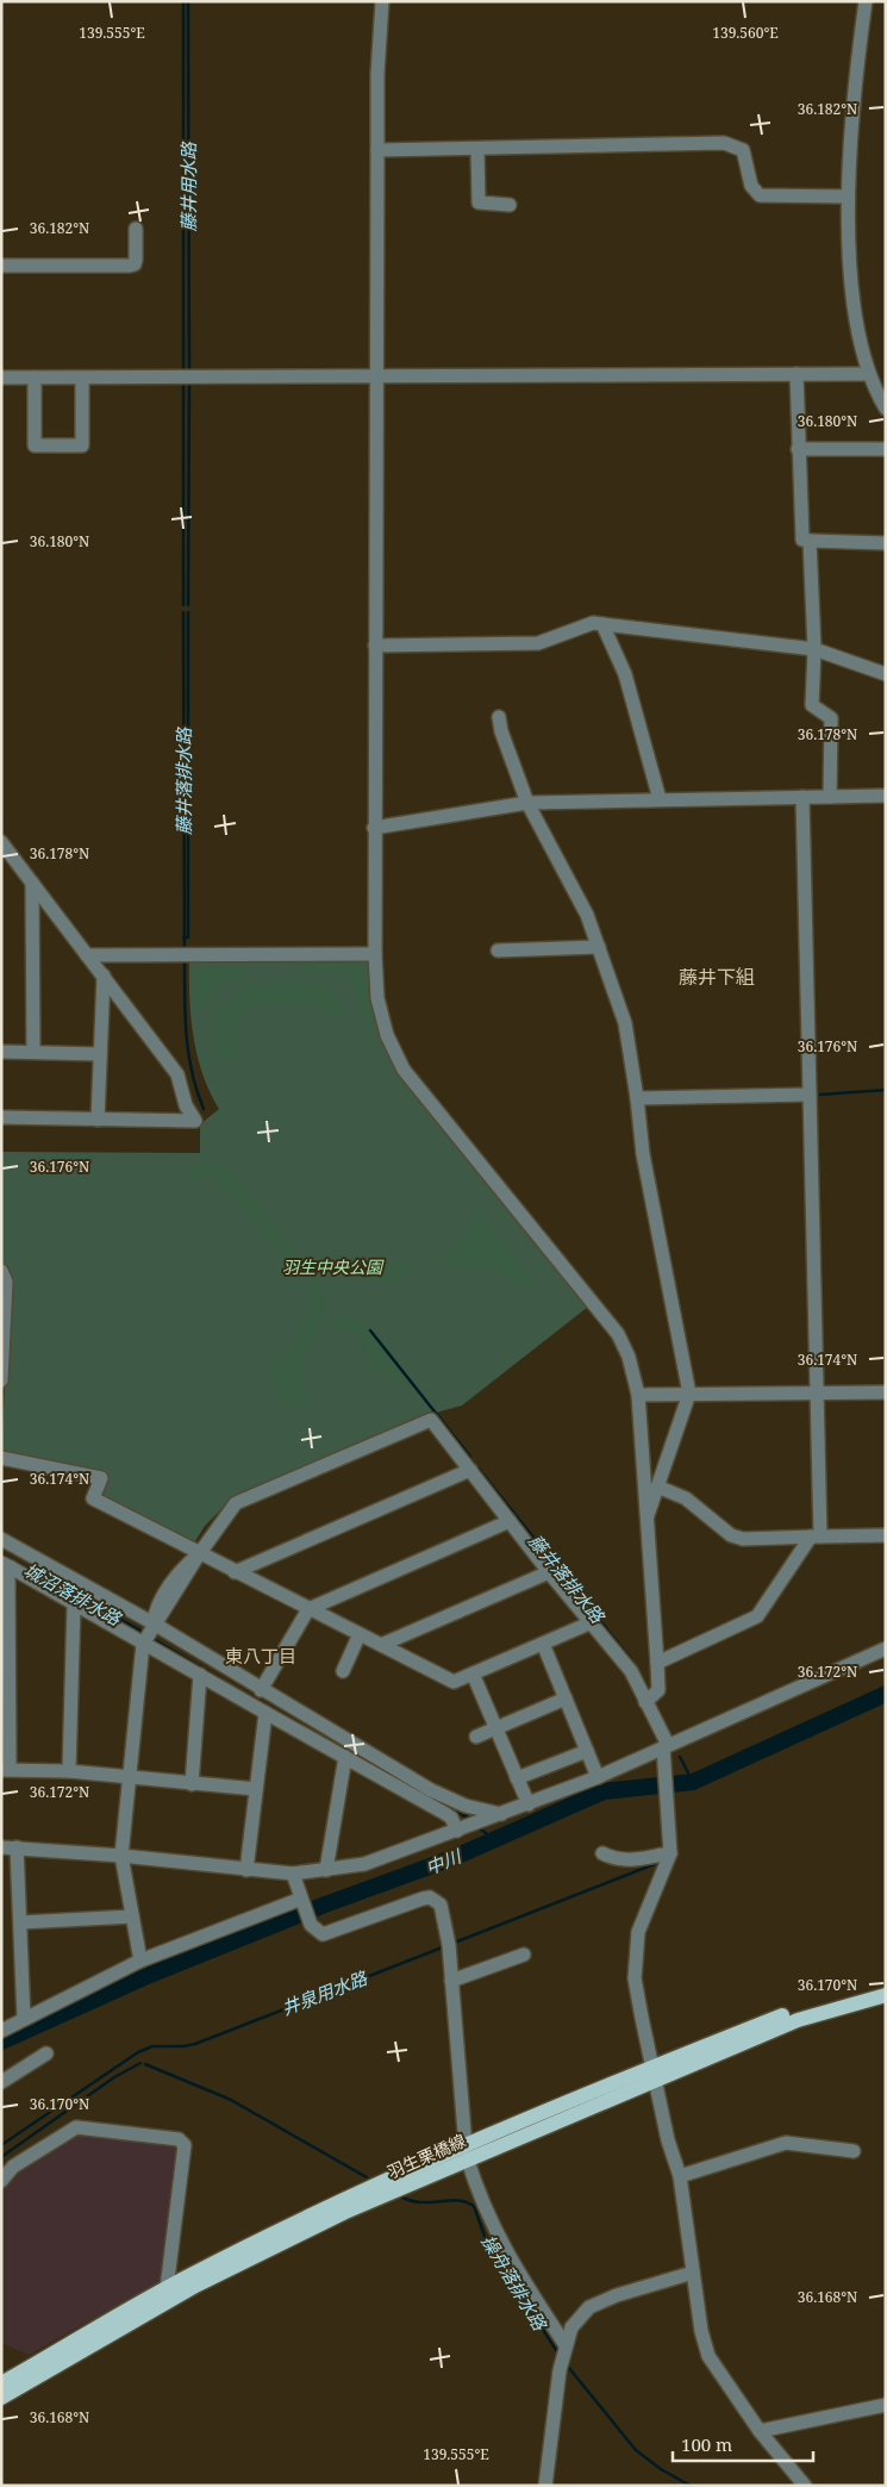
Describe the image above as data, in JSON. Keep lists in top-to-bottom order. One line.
{"streets":{"main road":["羽生栗橋線"]},"districts":["藤井下組","東八丁目"],"water":["藤井用水路","藤井落排水路","城沼落排水路","中川","井泉用水路","操舟落排水路"],"parks":["羽生中央公園"],"scale_bar":"100 m","coordinates":["139.555°E","139.560°E","36.182°N","36.180°N","36.178°N","36.176°N","36.174°N","36.172°N","36.170°N","36.168°N"]}
